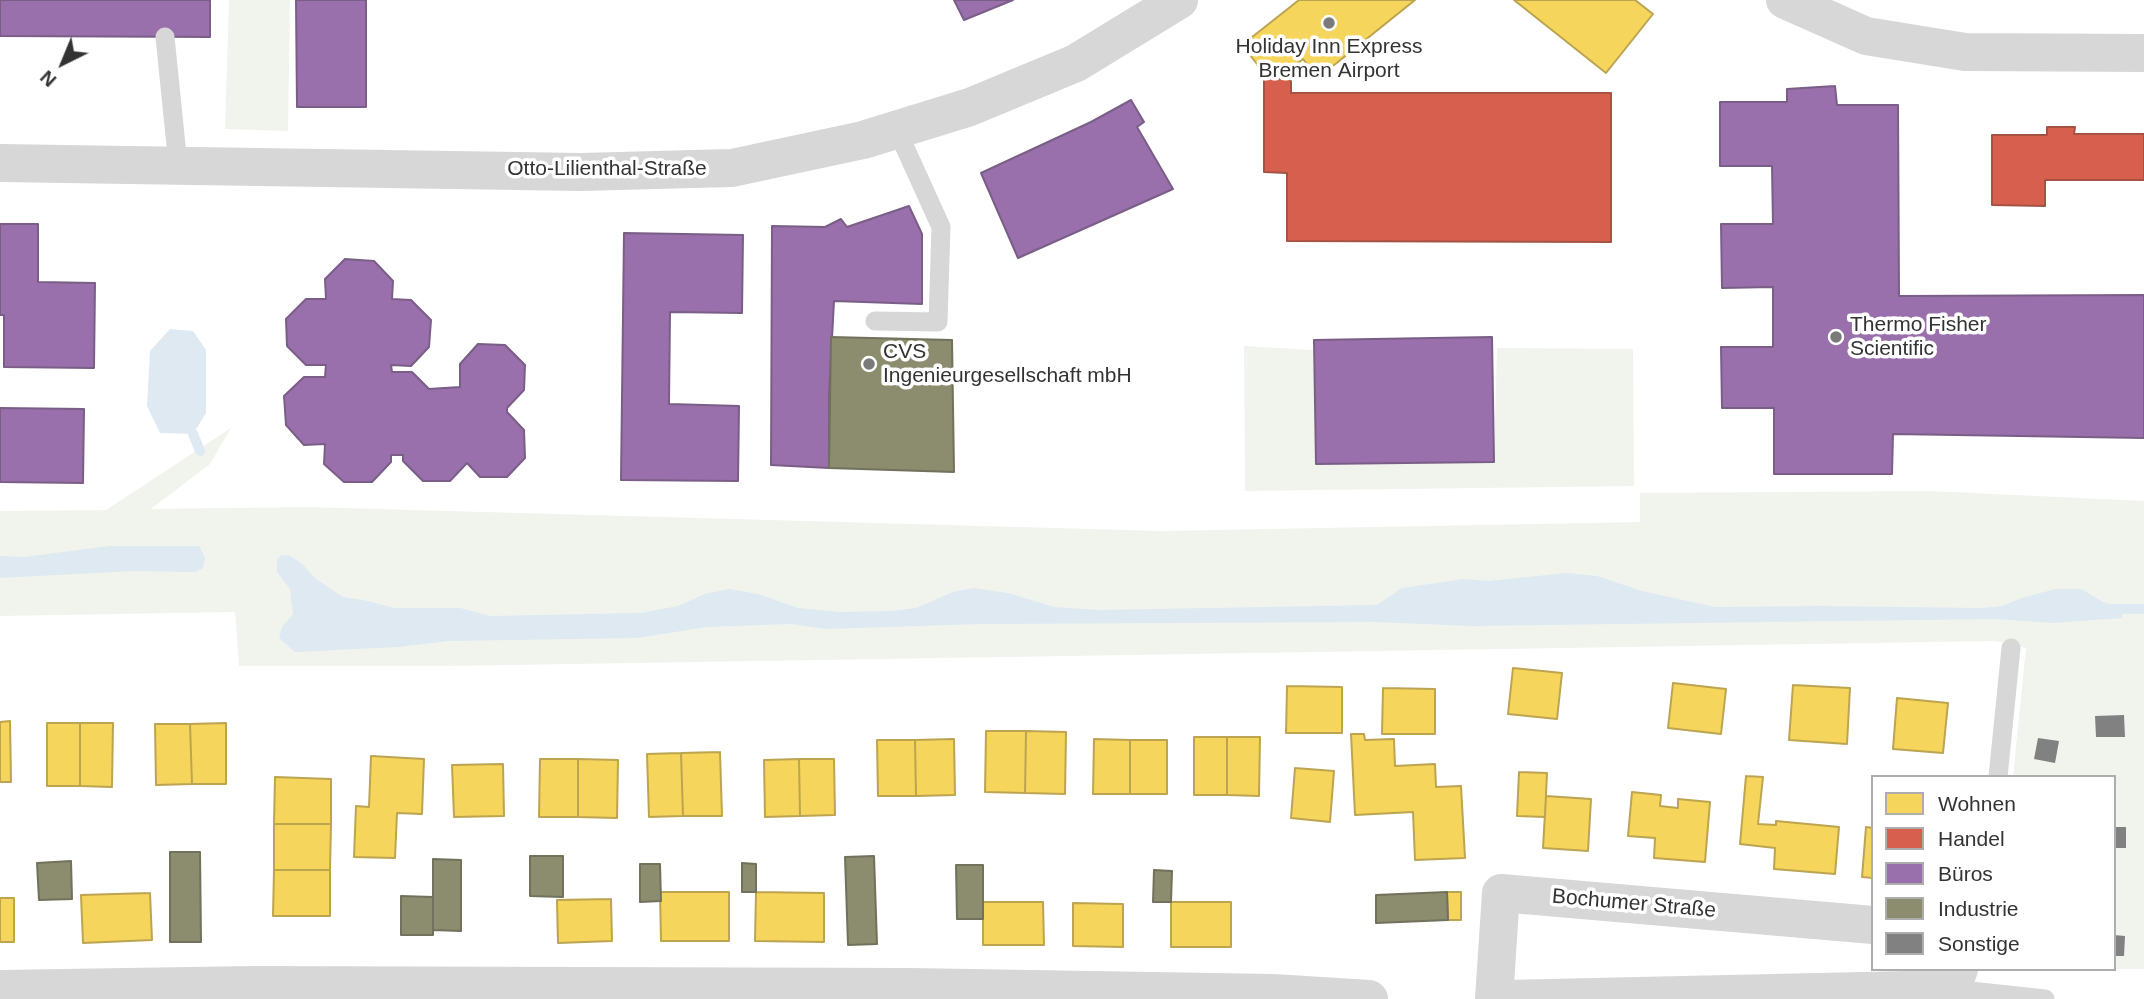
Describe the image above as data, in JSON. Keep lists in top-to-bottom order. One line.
{"streets":{"street":["Otto-Lilienthal-Straße","Bochumer Straße"]},"places":["Holiday Inn Express Bremen Airport","Thermo Fisher Scientific","CVS Ingenieurgesellschaft mbH"],"legend":["Wohnen","Handel","Büros","Industrie","Sonstige"],"north":"bottom left"}
